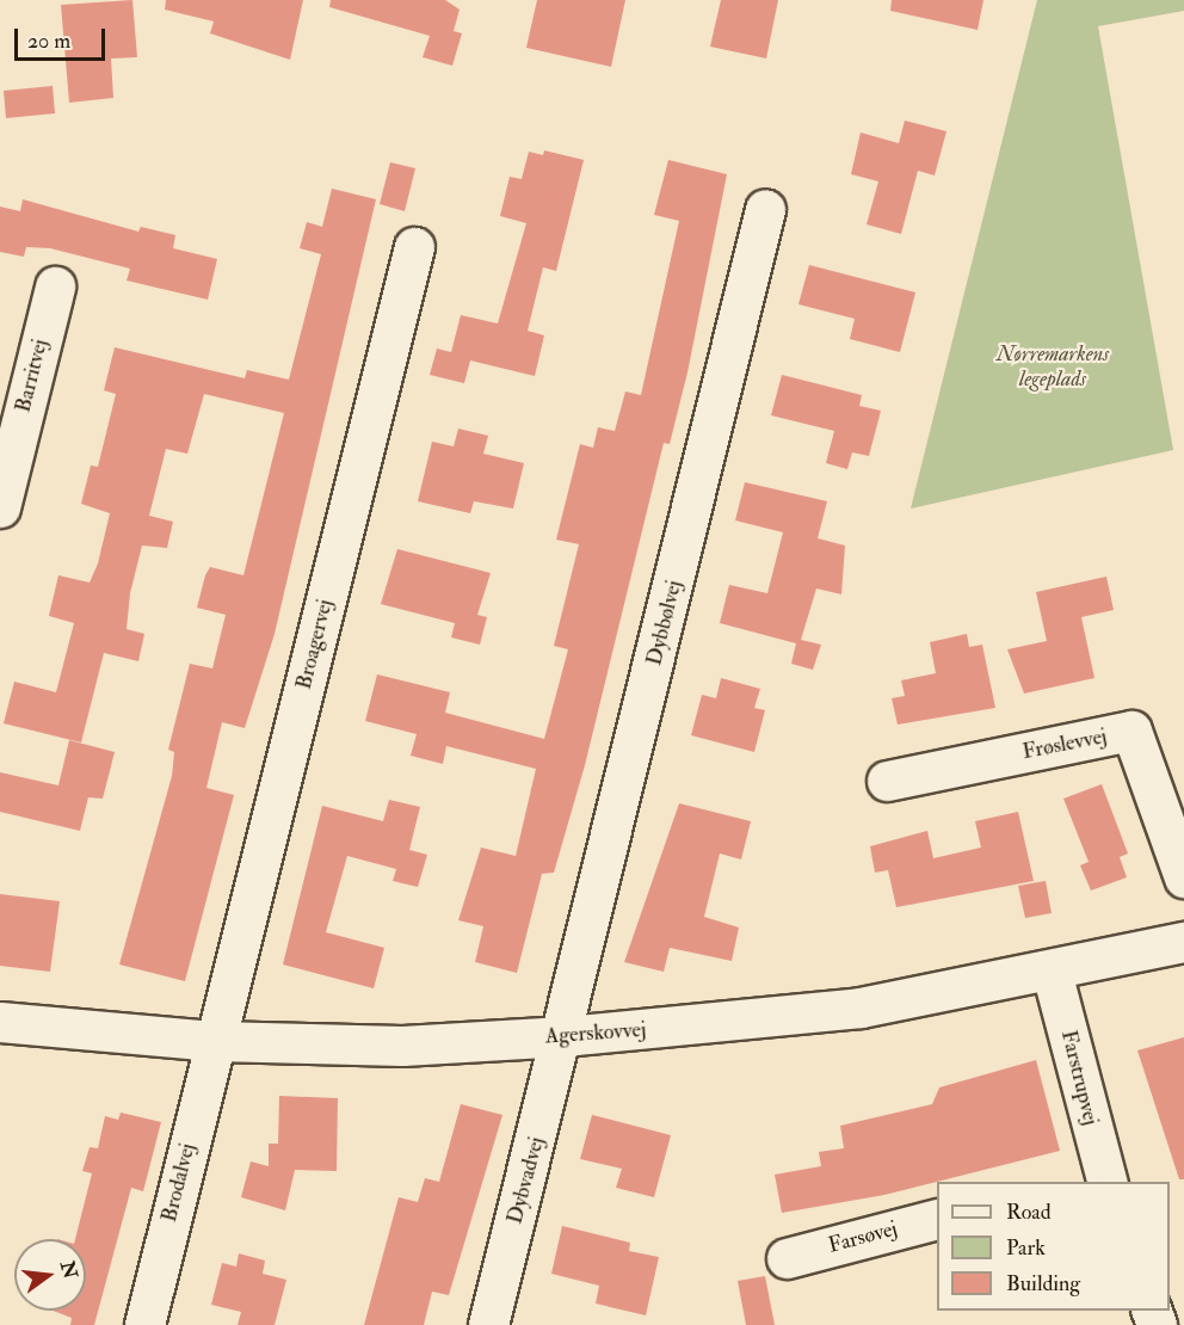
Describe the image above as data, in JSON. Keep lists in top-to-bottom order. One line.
{"streets":{"street":["Barritvej","Dybbølvej","Broagervej","Frøslevvej","Agerskovvej","Farstrupvej","Dybvadvej","Brodalvej","Farsøvej"]},"crossings":[["Dybbølvej","Agerskovvej"],["Dybbølvej","Dybvadvej"],["Broagervej","Agerskovvej"],["Broagervej","Brodalvej"],["Agerskovvej","Farstrupvej"],["Agerskovvej","Dybvadvej"],["Agerskovvej","Brodalvej"]],"parks":["Nørremarkens legeplads"],"legend":["Road","Park","Building"],"scale_bar":"20 m","north":"right"}
